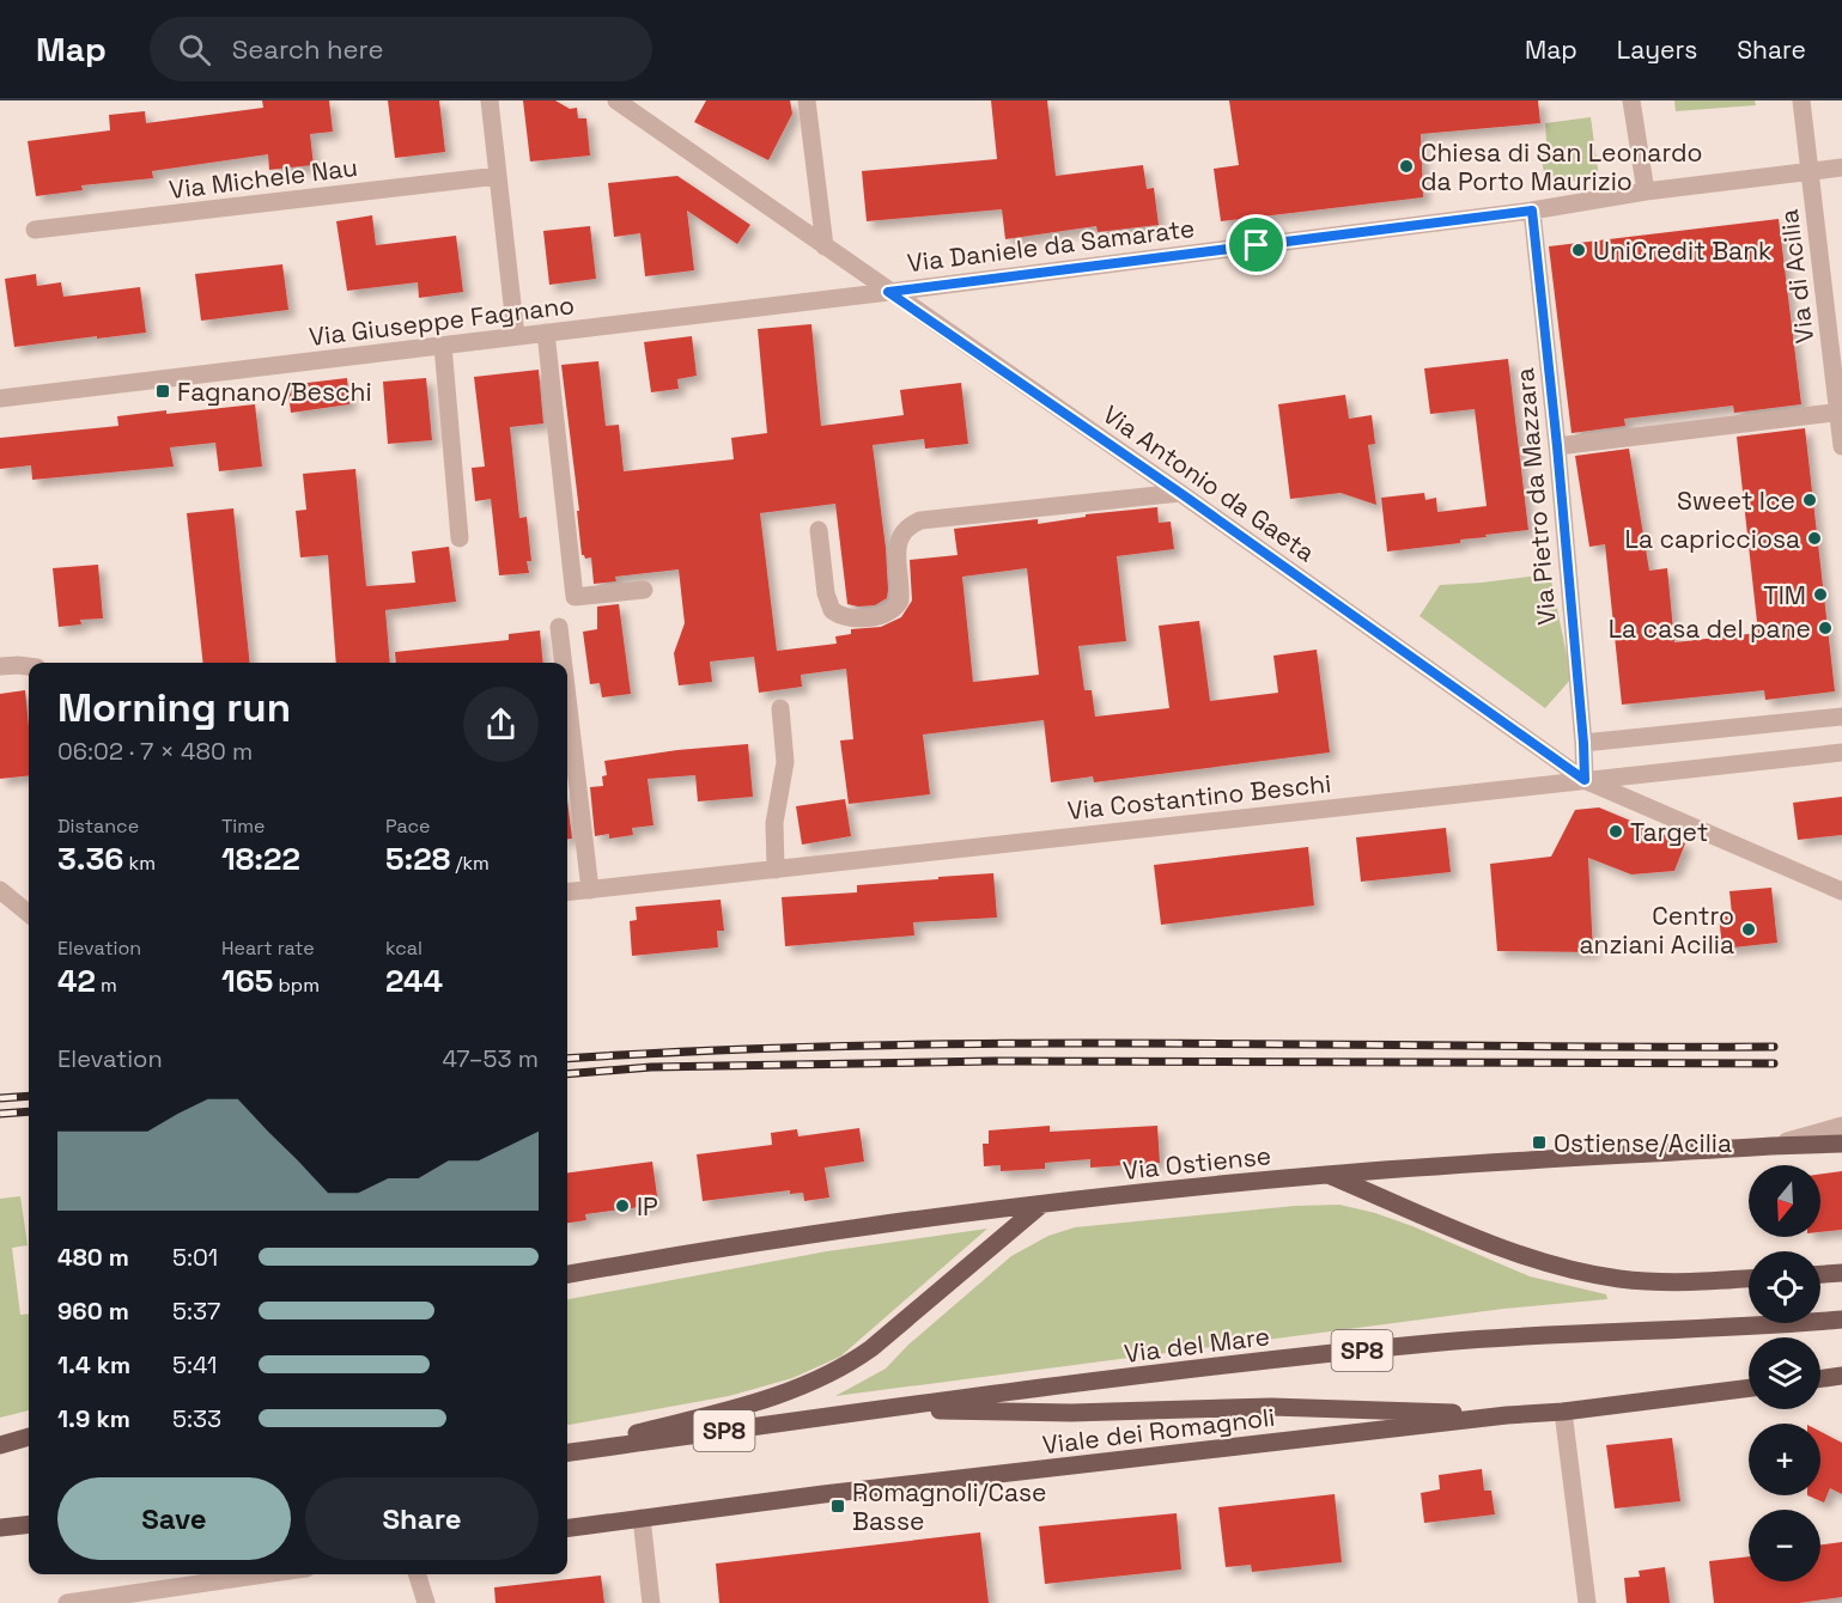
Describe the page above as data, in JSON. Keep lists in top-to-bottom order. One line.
{"streets":{"main road":["Via Ostiense","Via del Mare","SP8","Viale dei Romagnoli"],"street":["Via Michele Nau","Via Daniele da Samarate","Via di Acilia","Via Giuseppe Fagnano","Via Antonio da Gaeta","Via Pietro da Mazzara","Via Costantino Beschi"]},"crossings":[["Via Daniele da Samarate","Via di Acilia"],["Via Daniele da Samarate","Via Giuseppe Fagnano"],["Via Daniele da Samarate","Via Antonio da Gaeta"],["Via Daniele da Samarate","Via Pietro da Mazzara"],["Via Giuseppe Fagnano","Via Antonio da Gaeta"],["Via Antonio da Gaeta","Via Pietro da Mazzara"],["Via Antonio da Gaeta","Via Costantino Beschi"],["Via Pietro da Mazzara","Via Costantino Beschi"]],"places":{"other":["Chiesa di San Leonardo da Porto Maurizio","UniCredit Bank","Sweet Ice","La capricciosa","TIM","La casa del pane","Target","Centro anziani Acilia","IP"],"transit":["Fagnano/Beschi","Ostiense/Acilia","Romagnoli/Case Basse"]},"north":"bottom","page":{"header":"Map","search":"Search here","nav":["Map","Layers","Share"],"heading":["Morning run","06:02 · 7 × 480 m"],"stats":[["Distance","3.36 km"],["Time","18:22"],["Pace","5:28 /km"],["Elevation","42 m"],["Heart rate","165 bpm"],["kcal","244"]],"chart":["Elevation","47–53 m"],"map_buttons":["+","−"],"list":[{"name":"480 m","note":"5:01"},{"name":"960 m","note":"5:37"},{"name":"1.4 km","note":"5:41"},{"name":"1.9 km","note":"5:33"}],"buttons":["Save","Share"]}}
